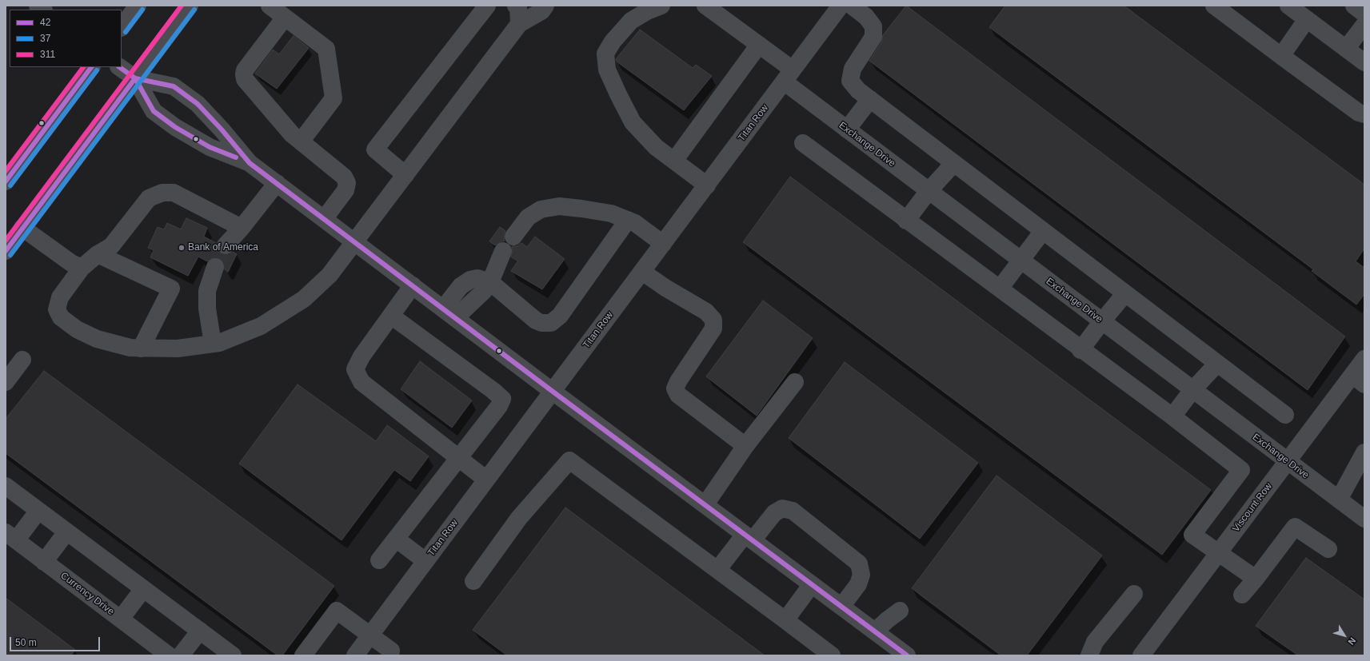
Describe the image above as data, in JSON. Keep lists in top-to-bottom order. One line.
{"streets":{"street":["Titan Row","Exchange Drive","Viscount Row","Currency Drive"]},"crossings":[["Titan Row","Exchange Drive"],["Exchange Drive","Viscount Row"]],"places":["Bank of America"],"lines":["transit line 311","transit line 37","transit line 42"],"legend":["42","37","311"],"scale_bar":"50 m","north":"bottom right"}
